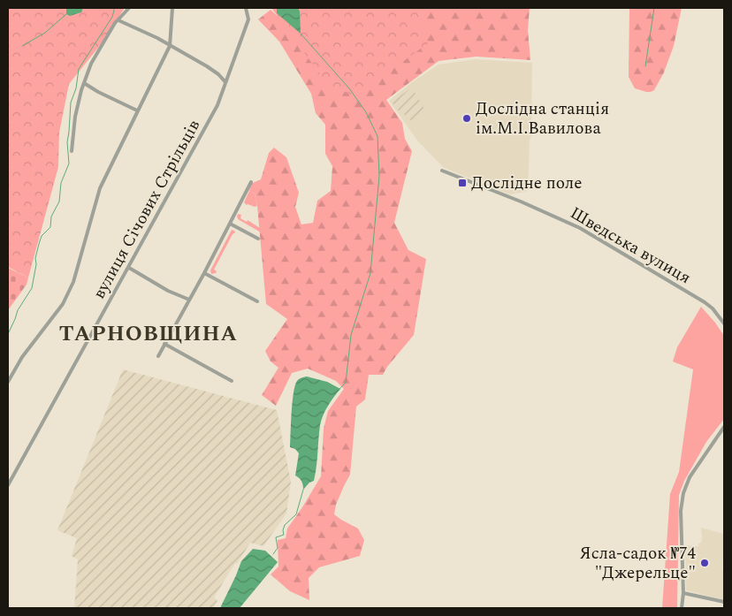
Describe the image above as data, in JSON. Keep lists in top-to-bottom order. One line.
{"streets":{"street":["вулиця Січових Стрільців","Шведська вулиця"]},"districts":["ТАРНОВЩИНА"],"places":{"other":["Дослідна станція ім.М.І.Вавилова","Ясла-садок №74 \"Джерельце\""],"transit":["Дослідне поле"]}}
